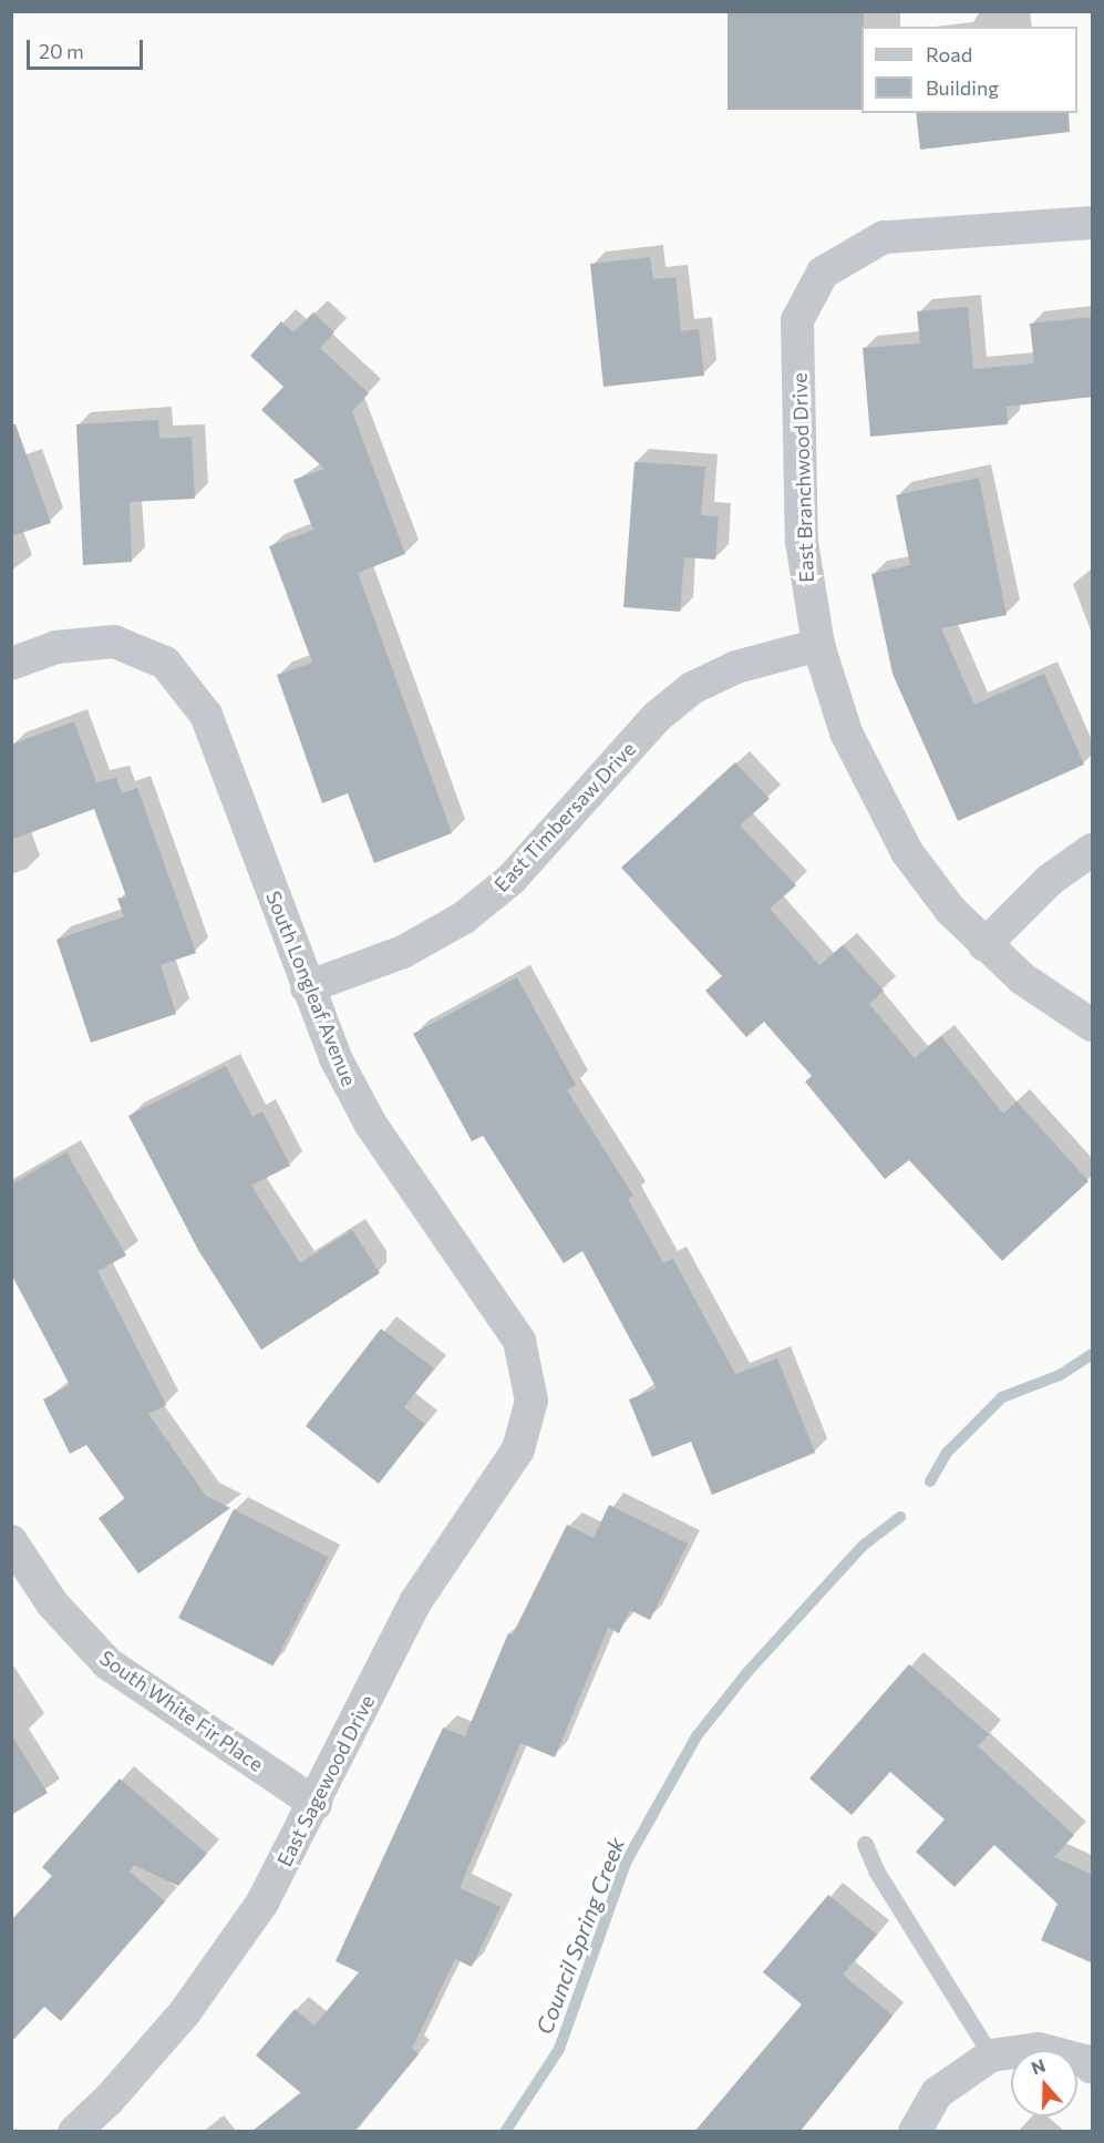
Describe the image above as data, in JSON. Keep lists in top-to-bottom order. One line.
{"streets":{"street":["East Branchwood Drive","East Timbersaw Drive","South Longleaf Avenue","South White Fir Place","East Sagewood Drive"]},"crossings":[["East Branchwood Drive","East Timbersaw Drive"],["East Timbersaw Drive","South Longleaf Avenue"],["South Longleaf Avenue","East Sagewood Drive"],["South White Fir Place","East Sagewood Drive"]],"water":["Council Spring Creek"],"legend":["Road","Building"],"scale_bar":"20 m","north":"top"}
